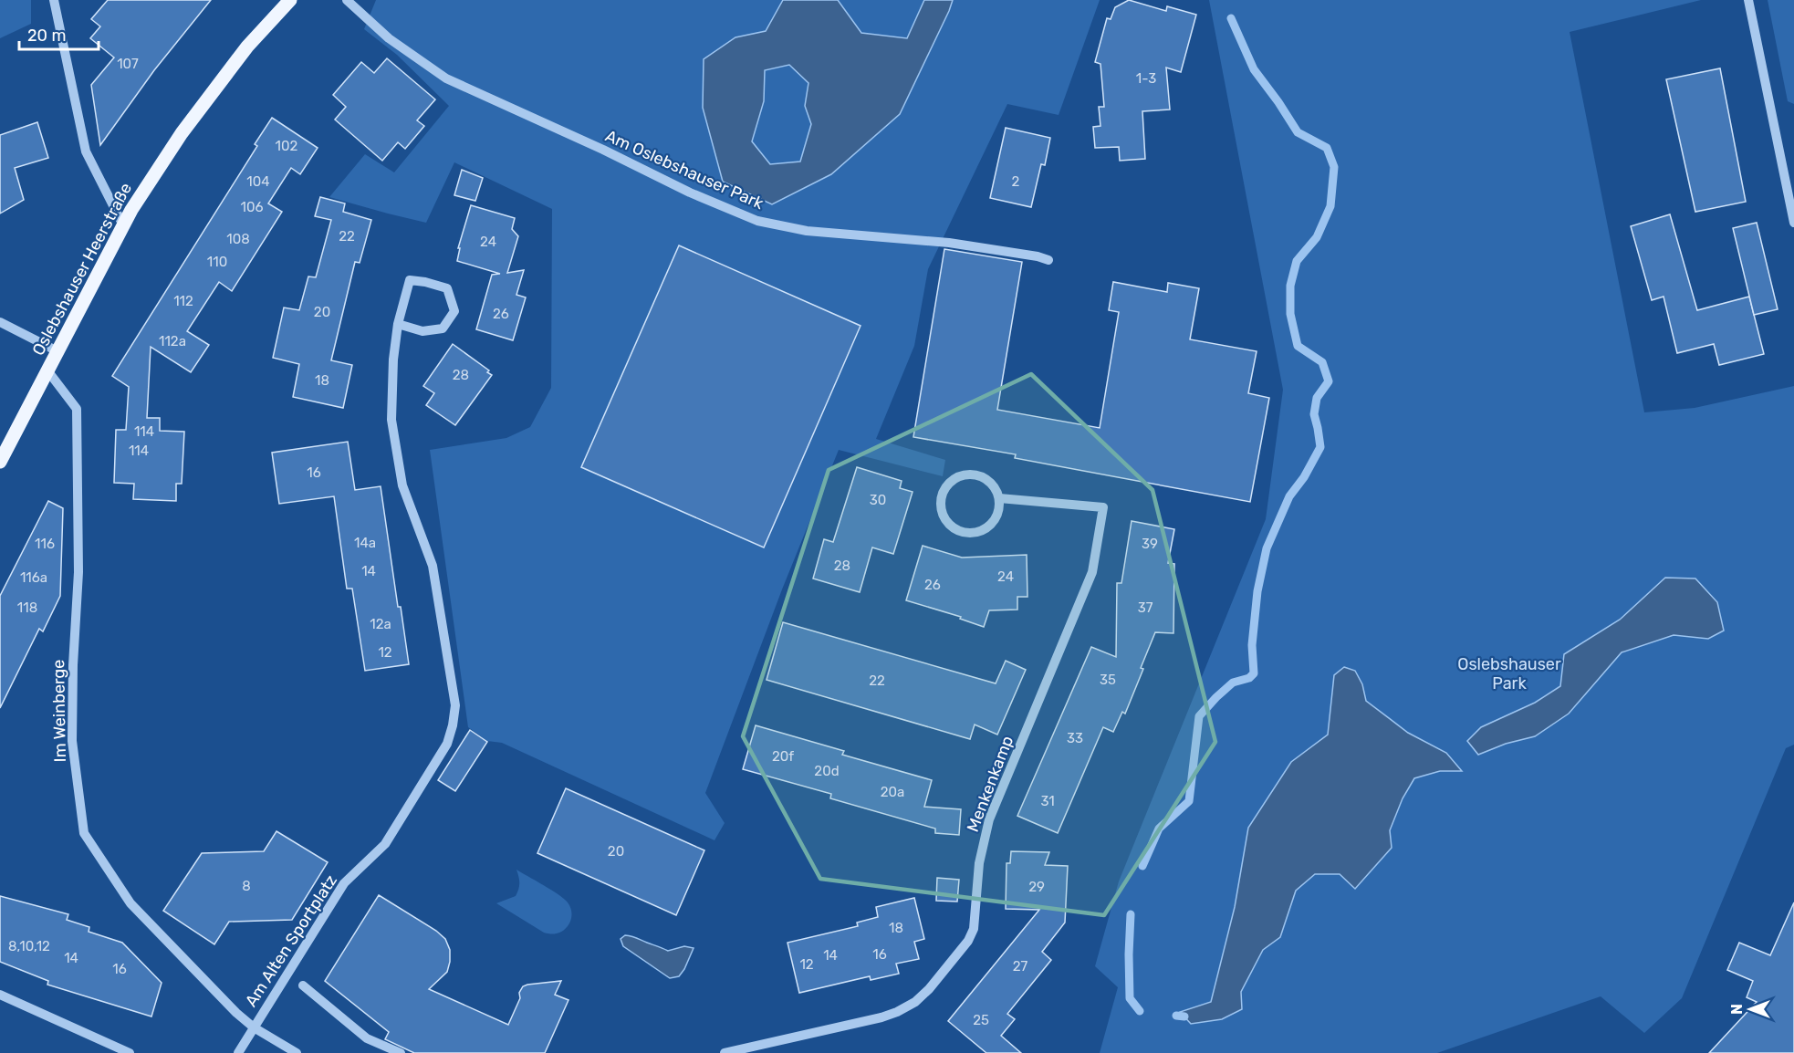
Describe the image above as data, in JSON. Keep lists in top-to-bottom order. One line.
{"streets":{"main road":["Oslebshauser Heerstraße"],"street":["Am Oslebshauser Park","Im Weinberge","Menkenkamp","Am Alten Sportplatz"]},"crossings":[["Oslebshauser Heerstraße","Im Weinberge"],["Im Weinberge","Am Alten Sportplatz"]],"parks":["Oslebshauser Park"],"house_numbers":["107","1-3","102","104","2","106","22","108","24","110","112","20","26","112a","28","18","114","114","16","30","14a","116","39","28","14","24","116a","26","118","37","12a","12","35","22","33","20f","20d","20a","31","20","8","29","18","8,10,12","16","14","14","12","27","16","25"],"scale_bar":"20 m","north":"left"}
